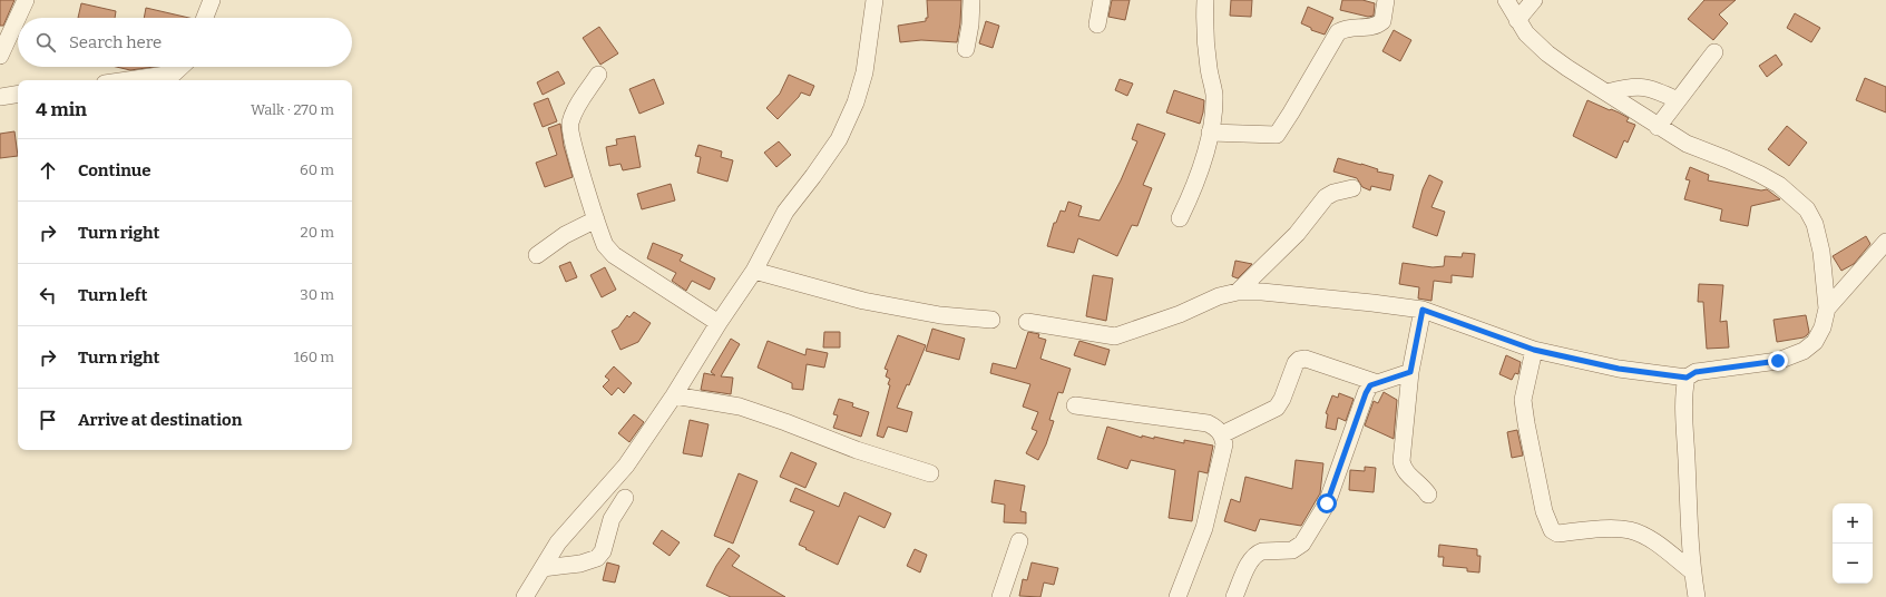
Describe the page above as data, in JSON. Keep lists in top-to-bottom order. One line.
{"page":{"search":"Search here","heading":["4 min","Walk · 270 m"],"list":[["Continue","60 m"],["Turn right","20 m"],["Turn left","30 m"],["Turn right","160 m"],"Arrive at destination"],"map_buttons":["+","−"]}}
